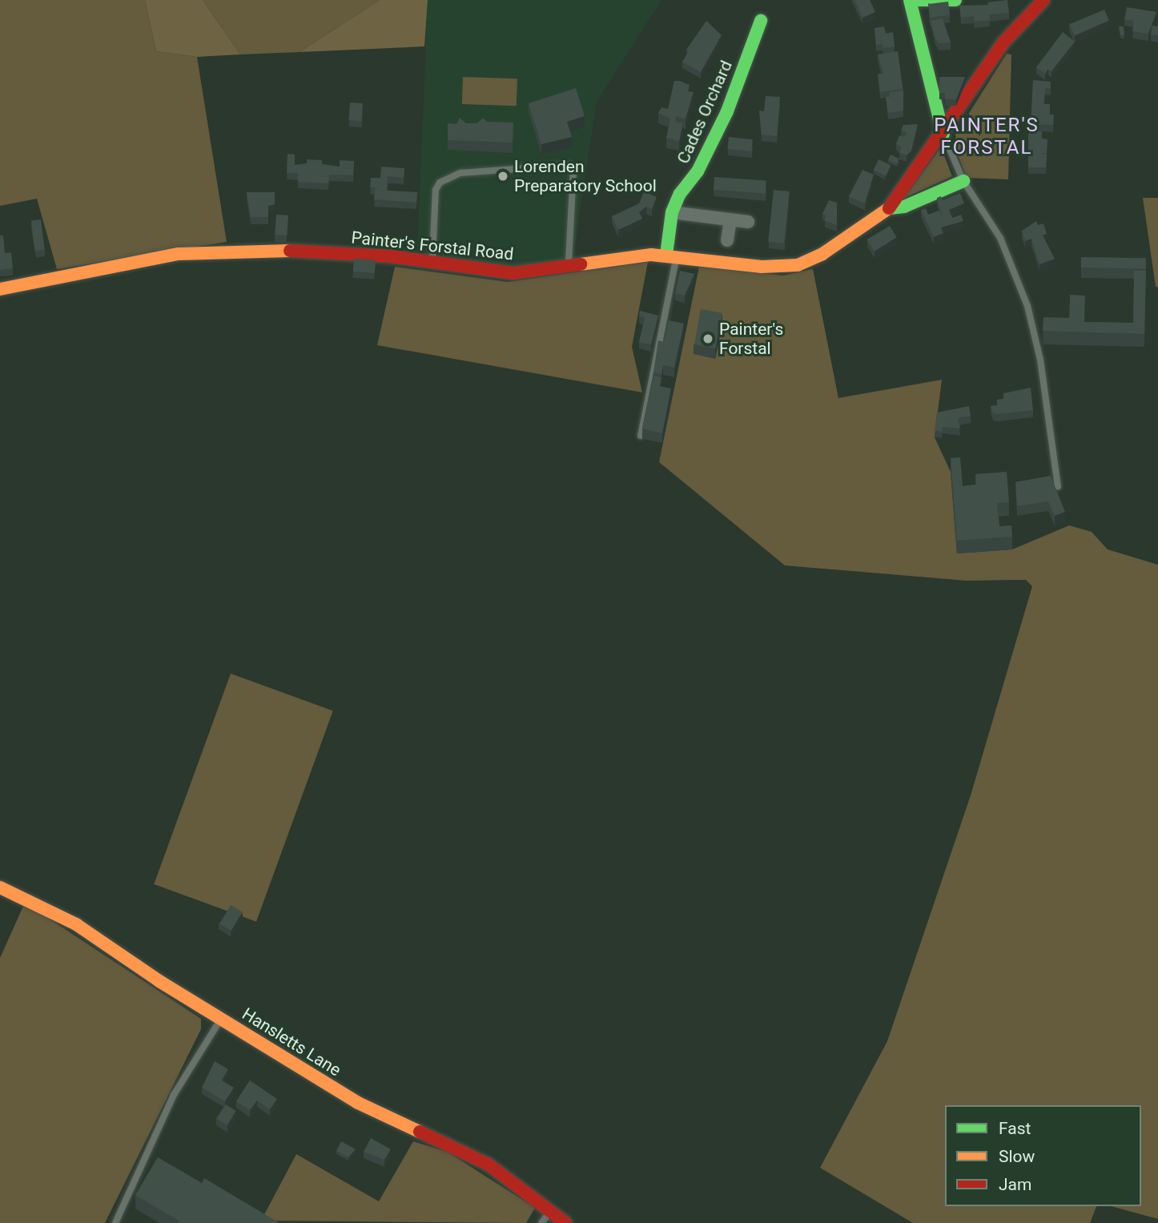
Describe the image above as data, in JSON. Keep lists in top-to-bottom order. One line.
{"streets":{"street":["Cades Orchard","Painter's Forstal Road","Hansletts Lane"]},"crossings":[["Cades Orchard","Painter's Forstal Road"]],"districts":["PAINTER'S FORSTAL"],"places":["Lorenden Preparatory School","Painter's Forstal"],"legend":["Fast","Slow","Jam"]}
